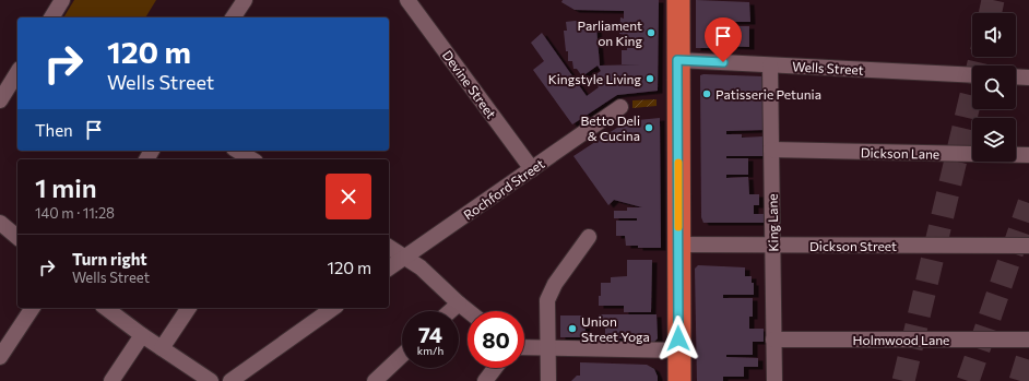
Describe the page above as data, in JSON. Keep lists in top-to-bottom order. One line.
{"streets":{"street":["Wells Street","Devine Street","Dickson Lane","Rochford Street","King Lane","Dickson Street","Holmwood Lane"]},"crossings":[["Wells Street","King Lane"],["Devine Street","Rochford Street"],["Dickson Lane","King Lane"],["King Lane","Dickson Street"],["King Lane","Holmwood Lane"]],"places":["Parliament on King","Kingstyle Living","Patisserie Petunia","Betto Deli & Cucina","Union Street Yoga"],"page":{"turn":["120 m","Wells Street"],"then":"Then","heading":["1 min","140 m · 11:28"],"list":[{"name":"Turn right","note":"Wells Street","value":"120 m"}],"speed":"74 km/h","limit":"80"}}
